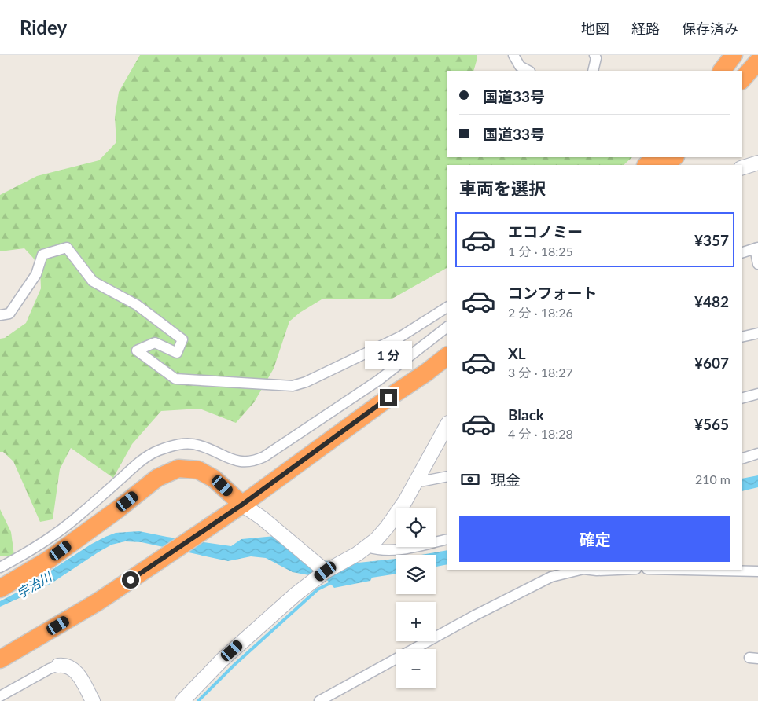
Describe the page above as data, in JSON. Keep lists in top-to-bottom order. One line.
{"water":["宇治川"],"page":{"header":"Ridey","nav":["地図","経路","保存済み"],"banner":["国道33号","国道33号"],"heading":"車両を選択","list":[{"name":"エコノミー","note":"1 分 · 18:25","value":"¥357"},{"name":"コンフォート","note":"2 分 · 18:26","value":"¥482"},{"name":"XL","note":"3 分 · 18:27","value":"¥607"},{"name":"Black","note":"4 分 · 18:28","value":"¥565"}],"bubble":"1 分","pay":["現金","210 m"],"map_buttons":["+","−"],"buttons":"確定"}}
